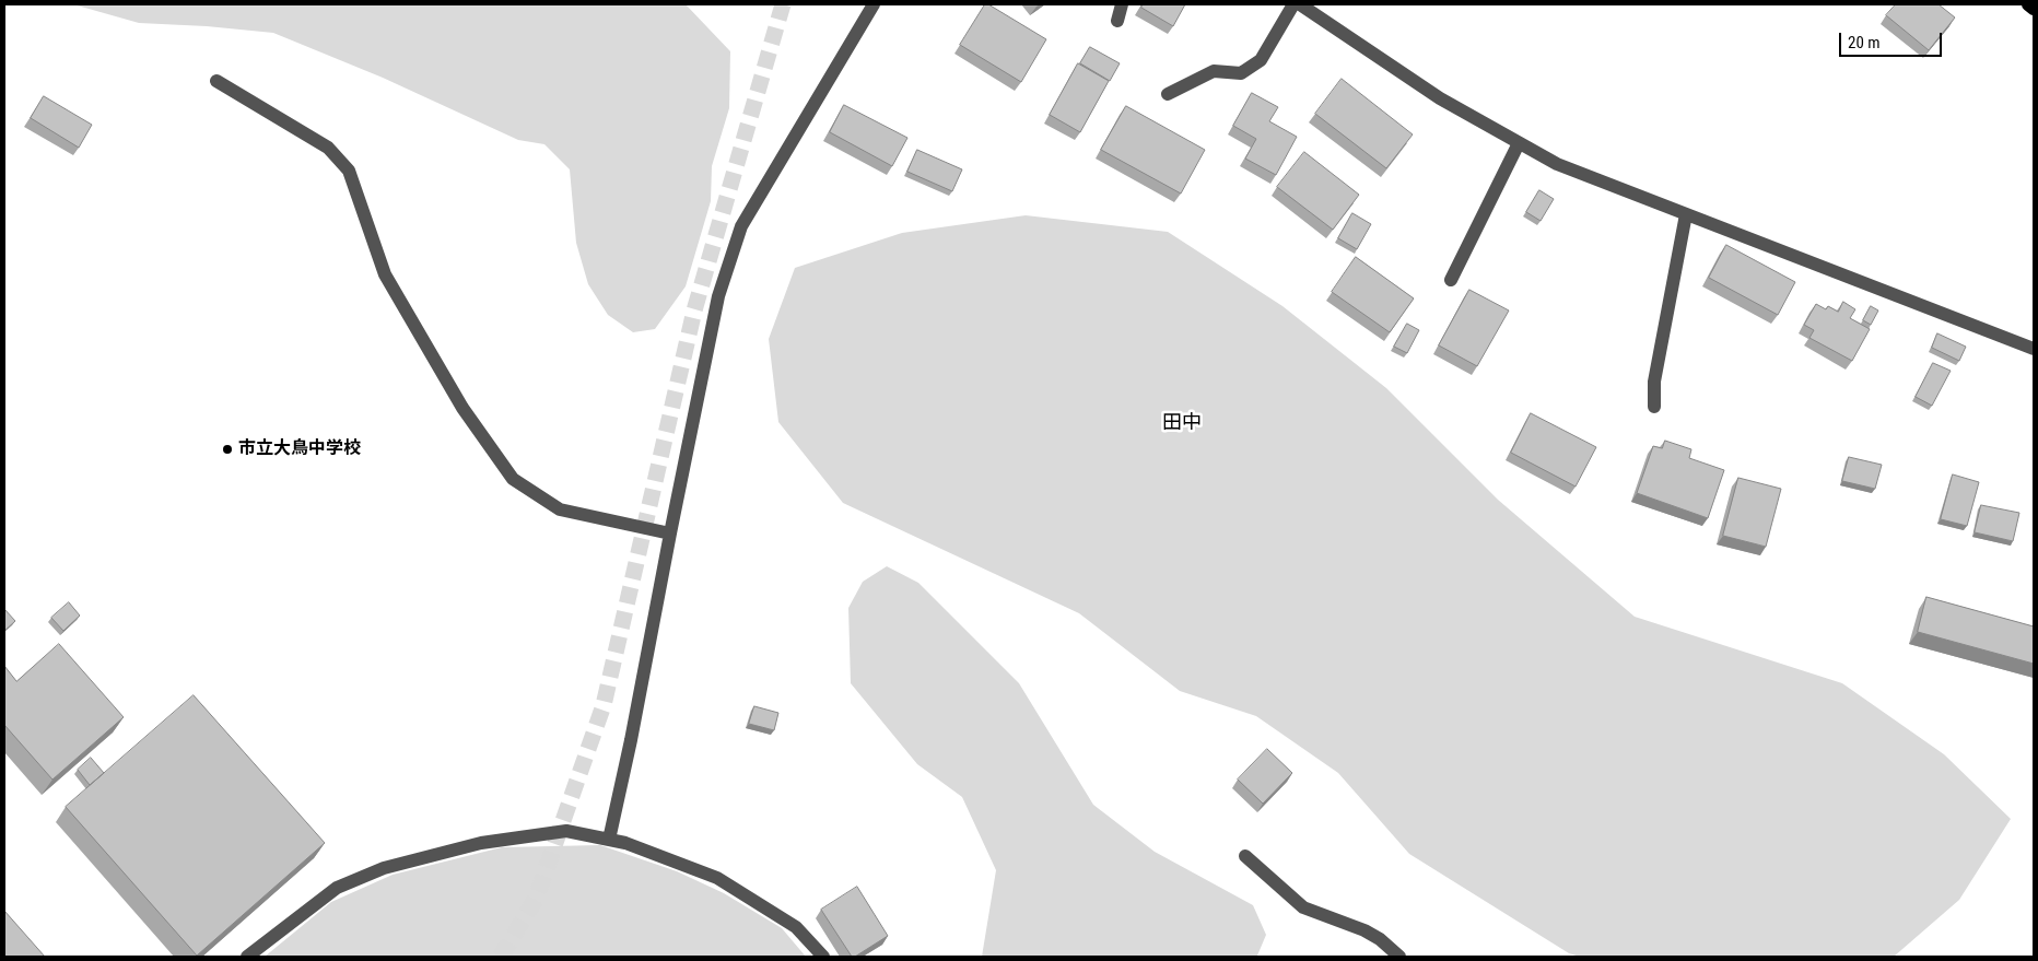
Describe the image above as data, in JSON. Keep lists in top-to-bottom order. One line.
{"districts":["田中"],"places":["市立大鳥中学校"],"scale_bar":"20 m"}
